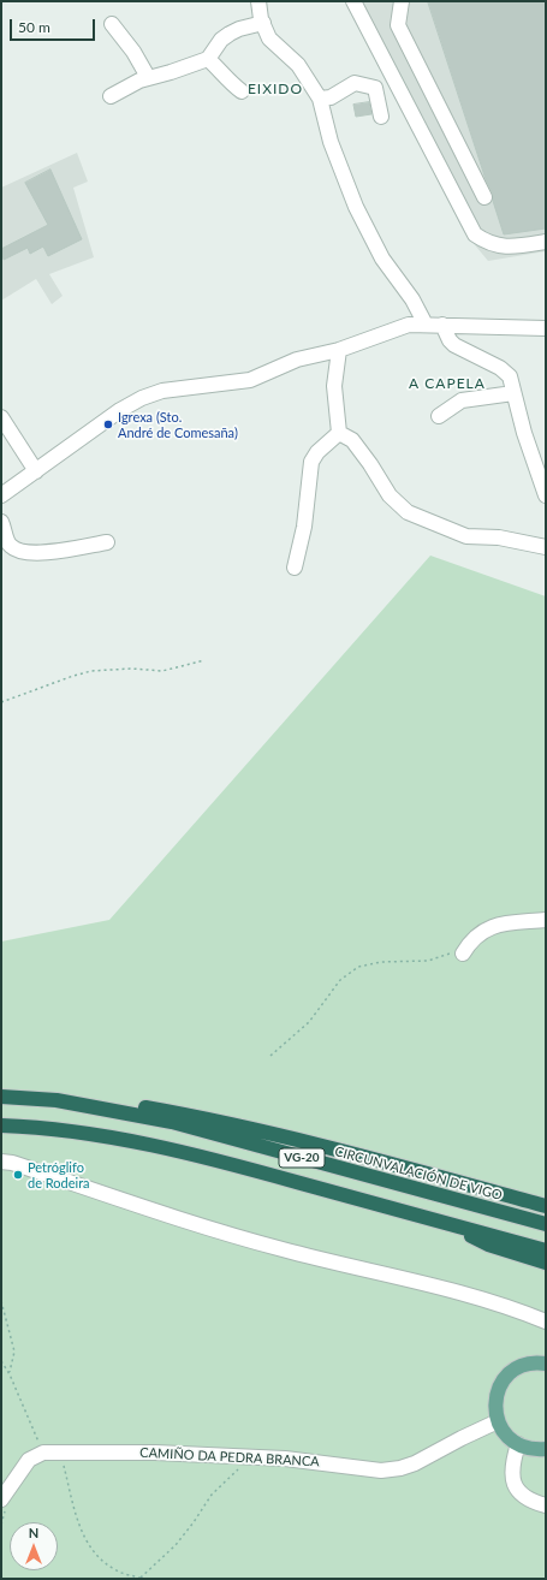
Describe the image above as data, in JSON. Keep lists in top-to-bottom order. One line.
{"streets":{"highway":["VG-20","CIRCUNVALACIÓN DE VIGO"],"street":["CAMIÑO DA PEDRA BRANCA"]},"districts":["EIXIDO","A CAPELA"],"places":["Igrexa (Sto. André de Comesaña)","Petróglifo de Rodeira"],"scale_bar":"50 m","north":"top"}
